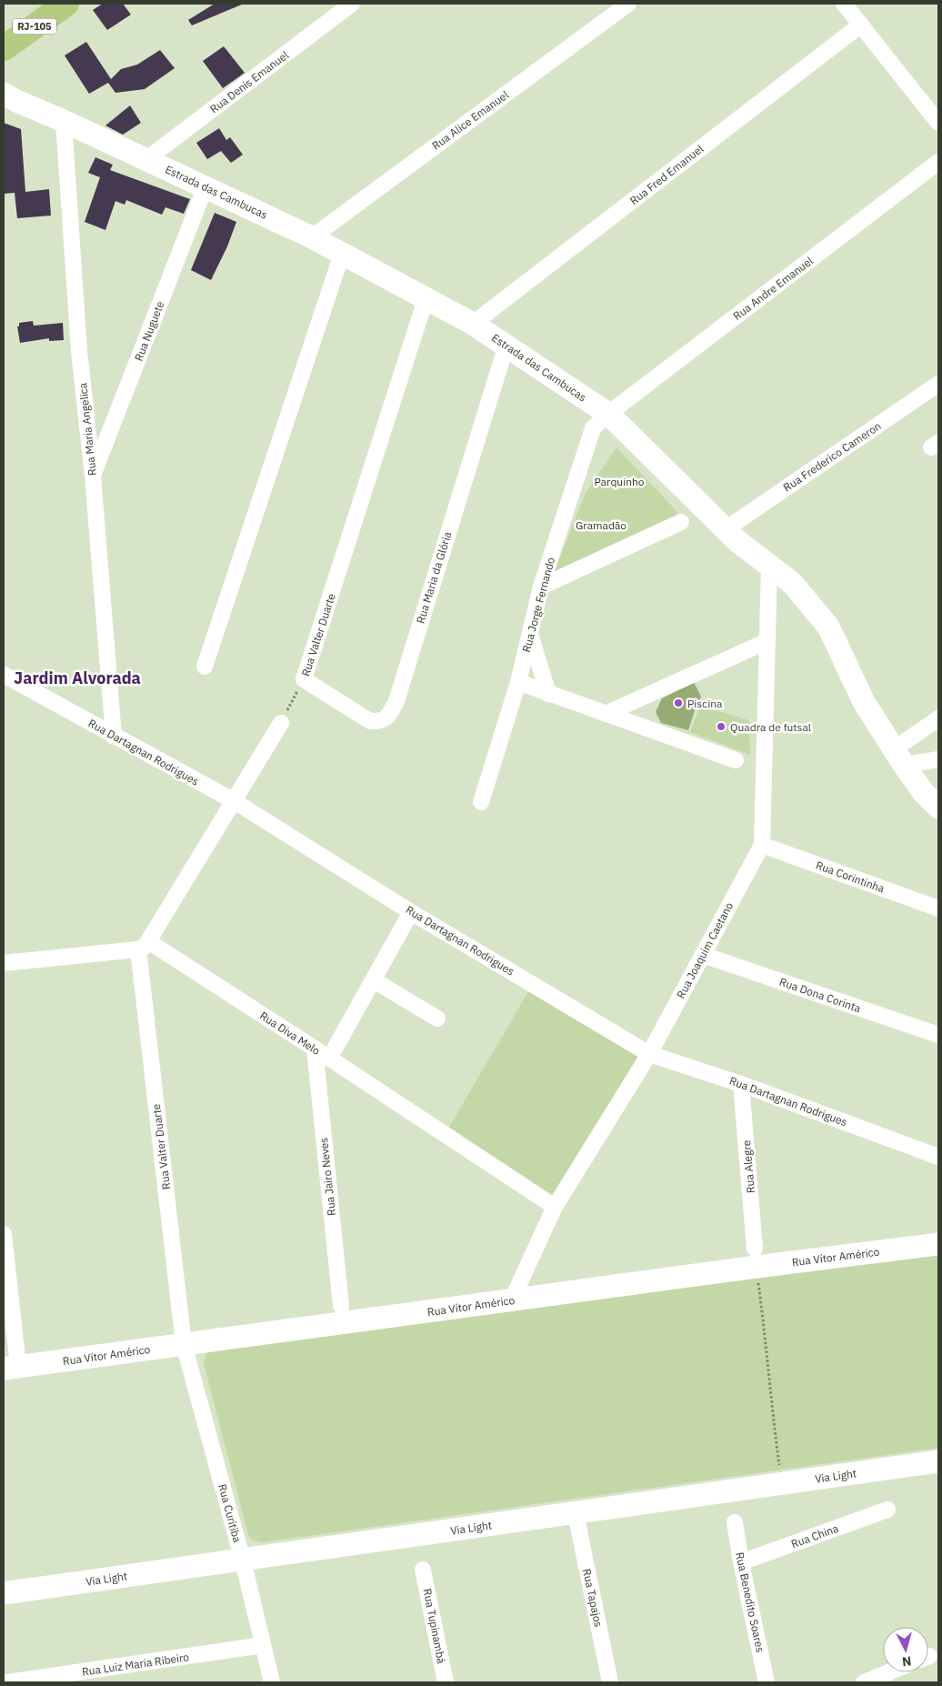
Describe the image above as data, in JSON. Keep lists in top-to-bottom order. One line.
{"streets":{"main road":["RJ-105"],"street":["Rua Denis Emanuel","Rua Alice Emanuel","Rua Fred Emanuel","Estrada das Cambucas","Rua Andre Emanuel","Rua Nuguete","Rua Maria Angelica","Rua Frederico Cameron","Rua Maria da Glória","Rua Jorge Fernando","Rua Valter Duarte","Rua Dartagnan Rodrigues","Rua Corintinha","Rua Joaquim Caetano","Rua Dona Corinta","Rua Diva Melo","Rua Alegre","Rua Jairo Neves","Rua Vítor Américo","Via Light","Rua Curitiba","Rua China","Rua Tapajos","Rua Benedito Soares","Rua Tupinambá","Rua Luiz Maria Ribeiro"]},"crossings":[["Rua Denis Emanuel","Estrada das Cambucas"],["Rua Alice Emanuel","Estrada das Cambucas"],["Rua Fred Emanuel","Estrada das Cambucas"],["Estrada das Cambucas","Rua Andre Emanuel"],["Estrada das Cambucas","Rua Nuguete"],["Estrada das Cambucas","Rua Maria Angelica"],["Estrada das Cambucas","Rua Frederico Cameron"],["Estrada das Cambucas","Rua Maria da Glória"],["Estrada das Cambucas","Rua Jorge Fernando"],["Estrada das Cambucas","Rua Valter Duarte"],["Estrada das Cambucas","Rua Joaquim Caetano"],["Rua Andre Emanuel","Rua Jorge Fernando"],["Rua Nuguete","Rua Maria Angelica"],["Rua Maria Angelica","Rua Dartagnan Rodrigues"],["Rua Maria da Glória","Rua Valter Duarte"],["Rua Valter Duarte","Rua Diva Melo"],["Rua Valter Duarte","Rua Vítor Américo"],["Rua Valter Duarte","Rua Curitiba"],["Rua Dartagnan Rodrigues","Rua Joaquim Caetano"],["Rua Dartagnan Rodrigues","Rua Alegre"],["Rua Corintinha","Rua Joaquim Caetano"],["Rua Joaquim Caetano","Rua Dona Corinta"],["Rua Joaquim Caetano","Rua Diva Melo"],["Rua Joaquim Caetano","Rua Vítor Américo"],["Rua Diva Melo","Rua Jairo Neves"],["Rua Alegre","Rua Vítor Américo"],["Rua Vítor Américo","Rua Curitiba"],["Via Light","Rua Curitiba"],["Via Light","Rua Tapajos"],["Rua Curitiba","Rua Luiz Maria Ribeiro"],["Rua China","Rua Benedito Soares"]],"districts":["Jardim Alvorada"],"parks":["Parquinho","Gramadão"],"places":["Piscina","Quadra de futsal"],"north":"bottom"}
